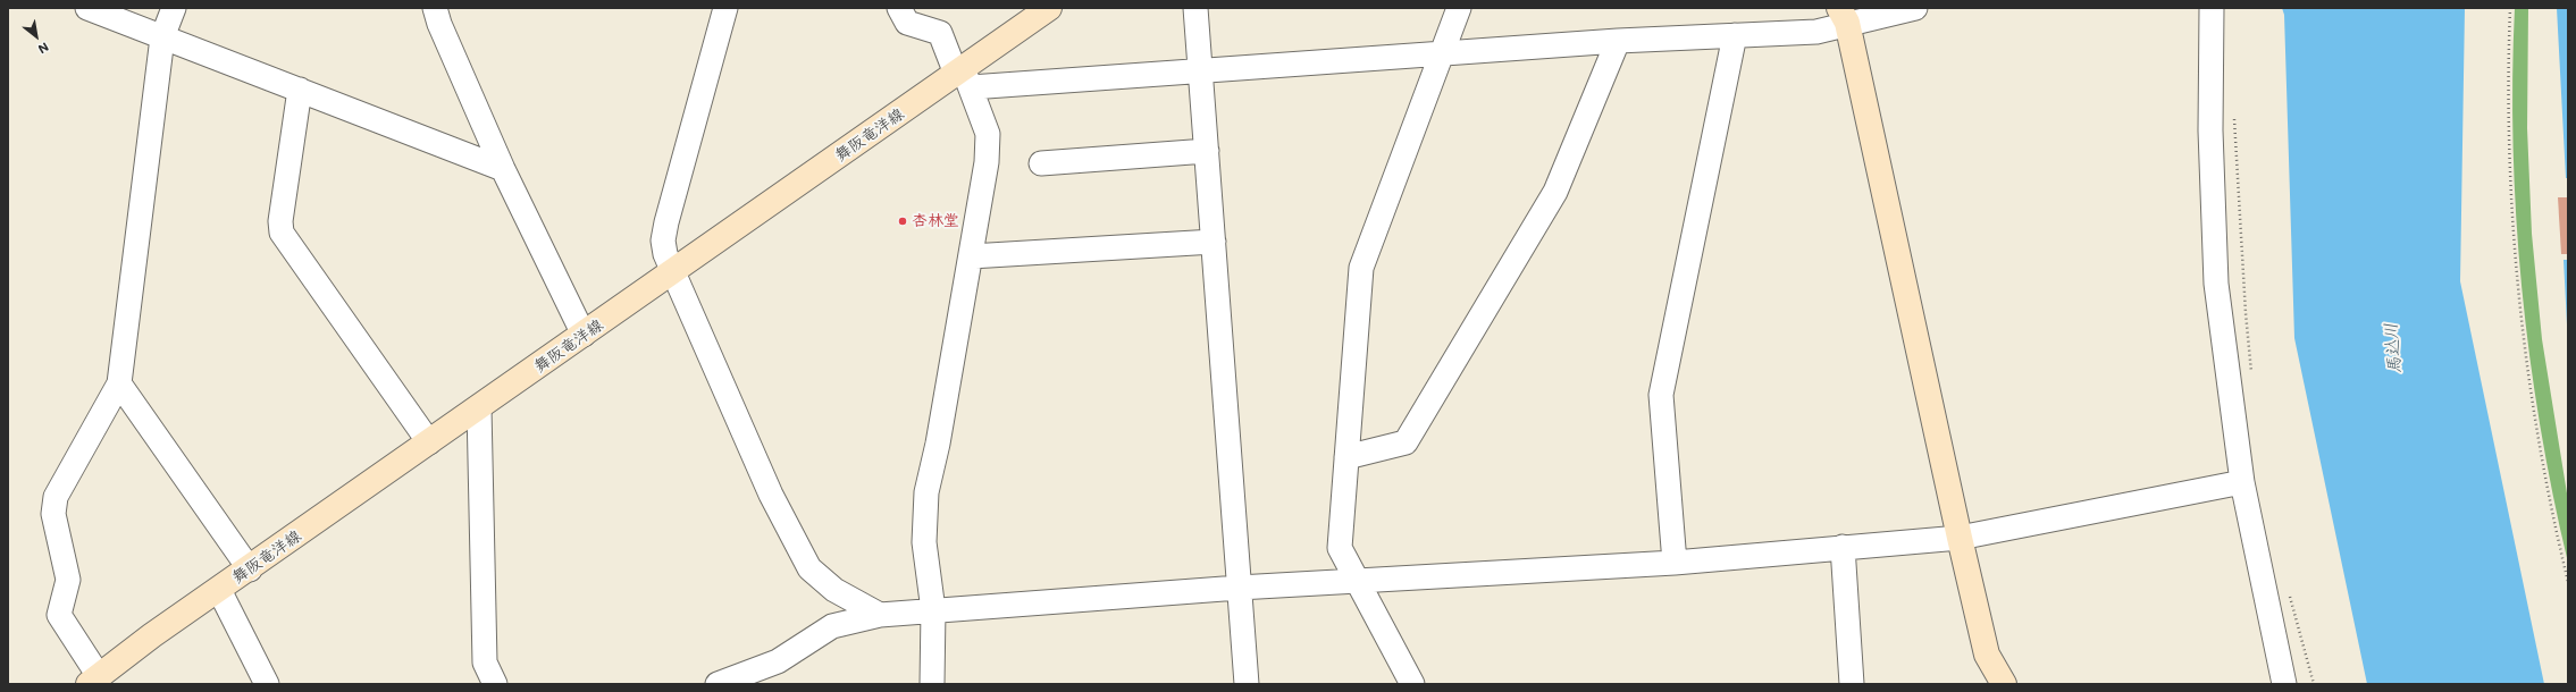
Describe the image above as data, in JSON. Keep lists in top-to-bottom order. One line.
{"streets":{"main road":["舞阪竜洋線"]},"water":["馬込川"],"places":["杏林堂"],"north":"bottom right"}
